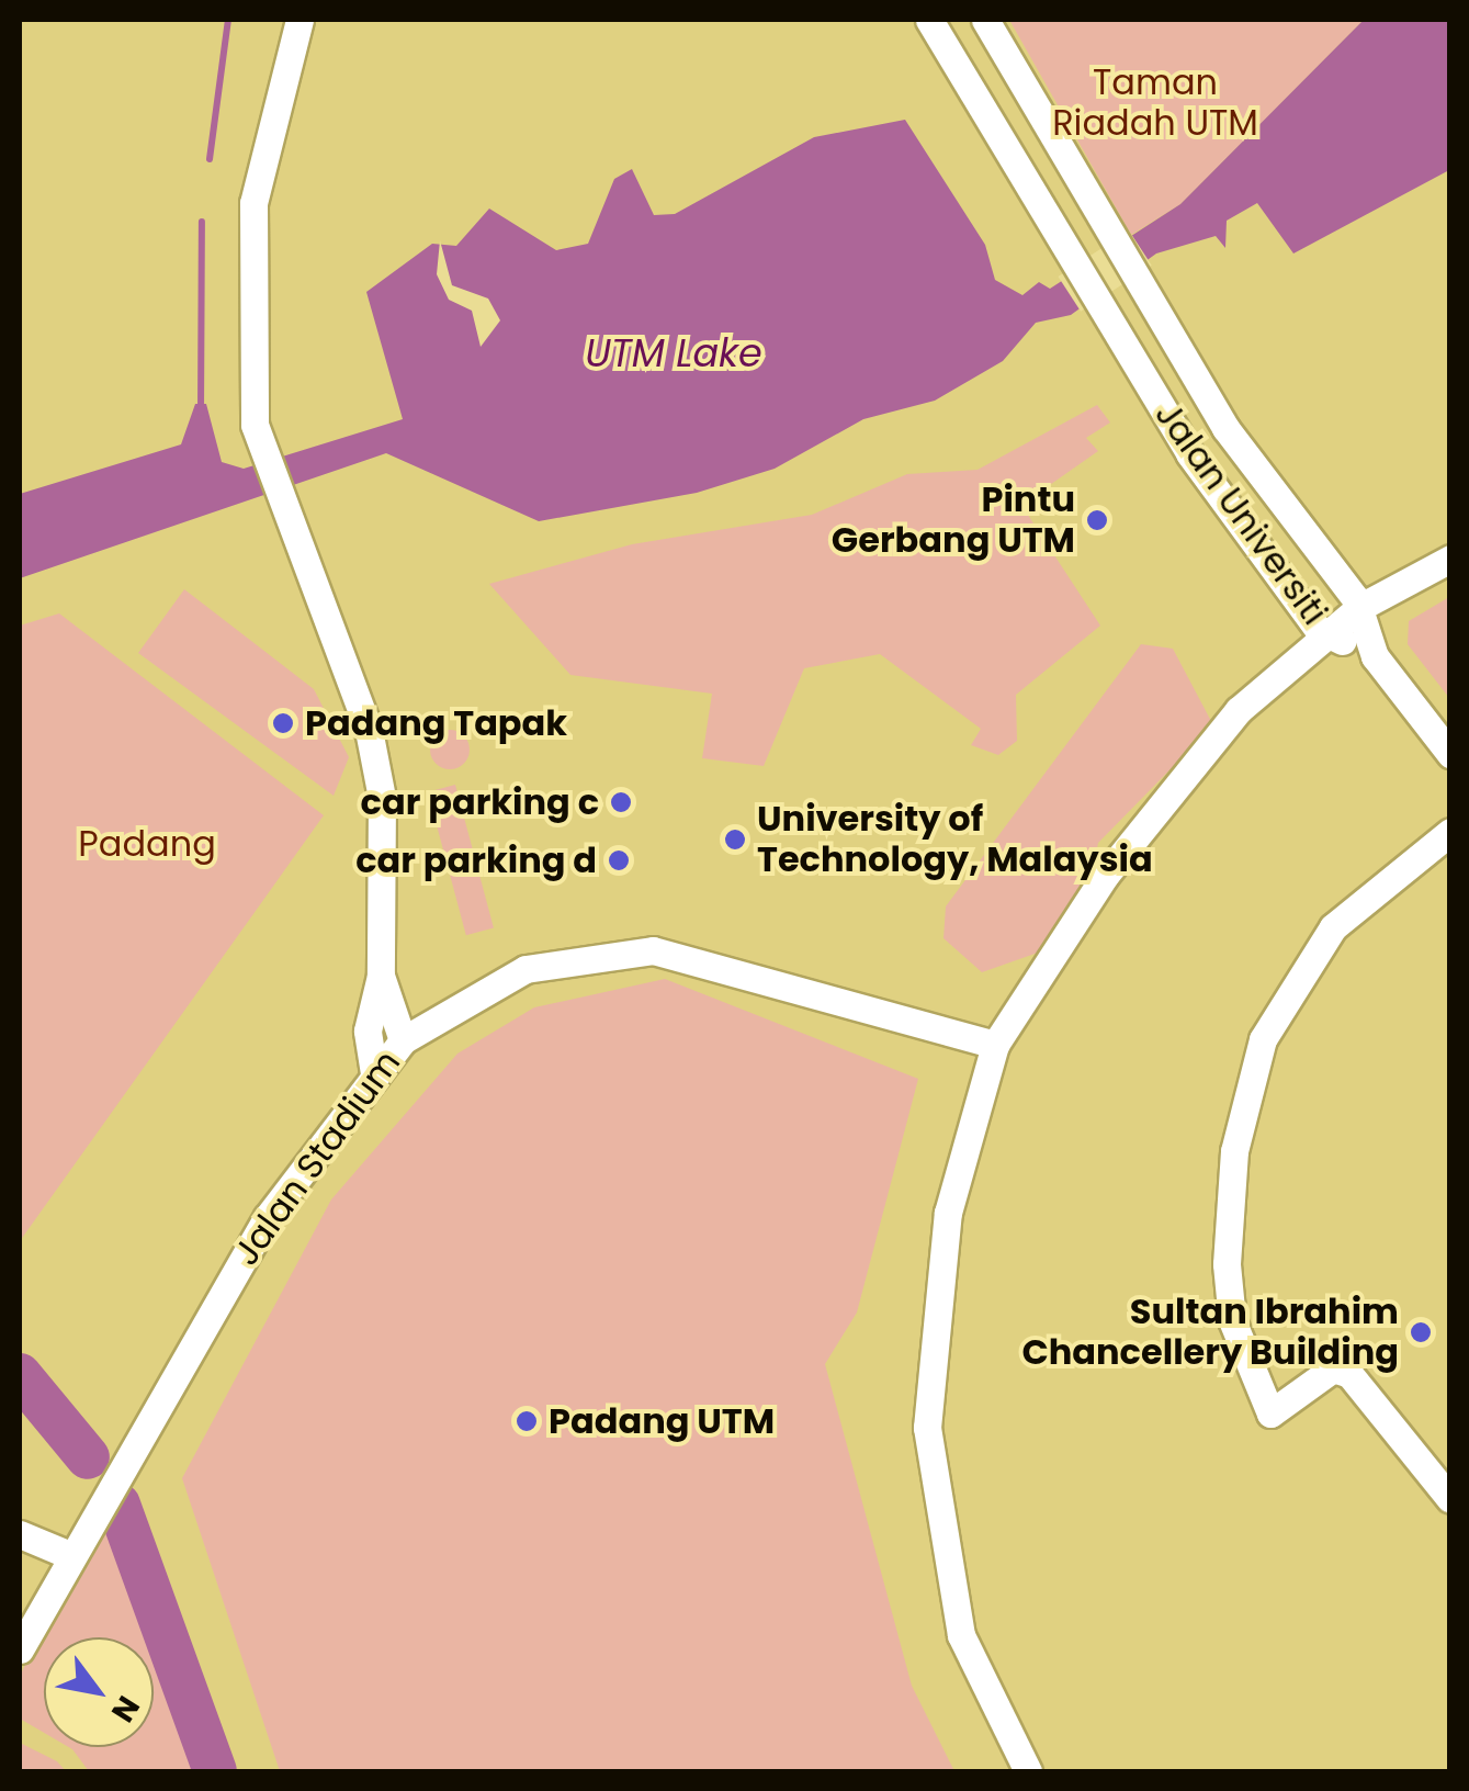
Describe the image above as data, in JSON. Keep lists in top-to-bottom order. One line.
{"streets":{"street":["Jalan Universiti","Jalan Stadium"]},"water":["UTM Lake"],"parks":["Taman Riadah UTM","Padang"],"places":["Pintu Gerbang UTM","Padang Tapak","car parking c","University of Technology, Malaysia","car parking d","Sultan Ibrahim Chancellery Building","Padang UTM"],"north":"bottom right"}
